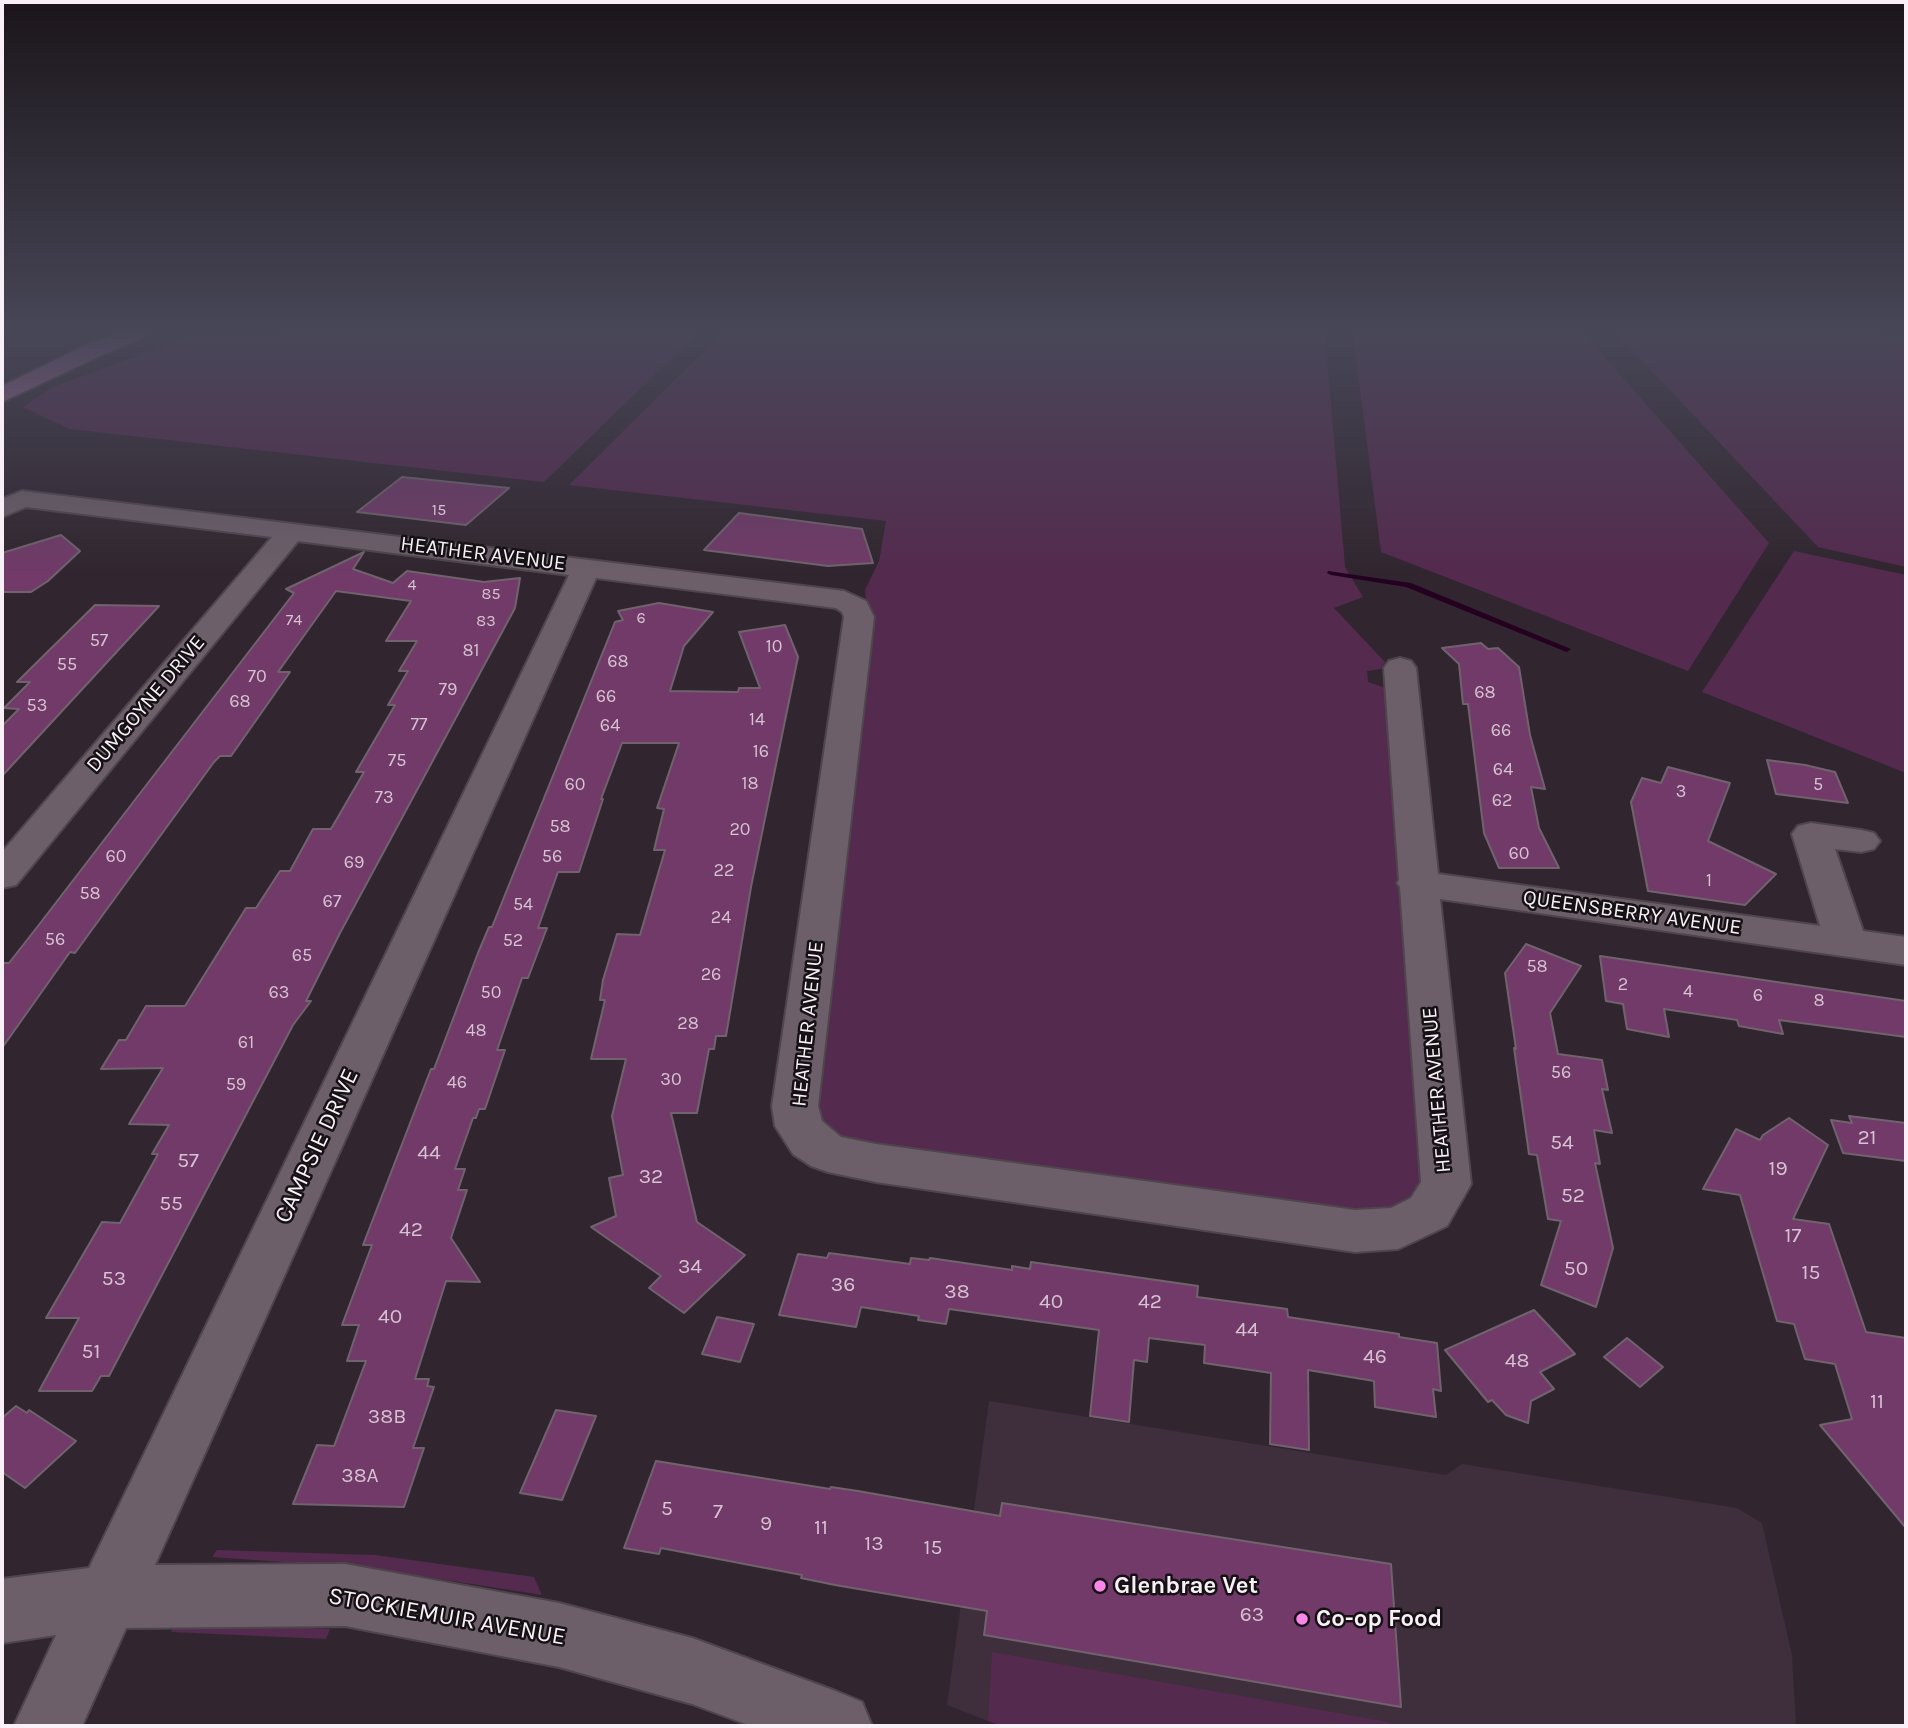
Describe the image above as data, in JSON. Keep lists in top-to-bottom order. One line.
{"streets":{"street":["HEATHER AVENUE","DUMGOYNE DRIVE","QUEENSBERRY AVENUE","CAMPSIE DRIVE","STOCKIEMUIR AVENUE"]},"crossings":[["HEATHER AVENUE","DUMGOYNE DRIVE"],["HEATHER AVENUE","QUEENSBERRY AVENUE"],["HEATHER AVENUE","CAMPSIE DRIVE"],["CAMPSIE DRIVE","STOCKIEMUIR AVENUE"]],"places":["Glenbrae Vet","Co-op Food"],"house_numbers":["15","4","85","6","74","83","57","10","81","68","55","70","79","68","66","68","53","14","77","64","66","16","75","64","18","60","5","3","73","62","58","20","60","60","56","69","22","1","58","67","54","24","56","52","65","58","26","2","4","63","50","6","8","28","48","61","56","30","46","59","21","54","44","57","19","32","52","55","42","17","34","50","15","53","36","38","40","42","40","44","51","46","48","11","38B","38A","5","7","9","11","13","15","63"]}
